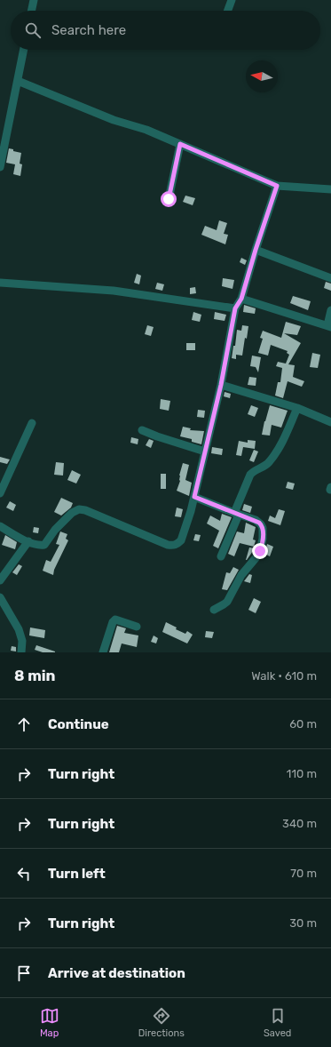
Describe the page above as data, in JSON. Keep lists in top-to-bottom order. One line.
{"north":"left","page":{"search":"Search here","heading":["8 min","Walk · 610 m"],"list":[["Continue","60 m"],["Turn right","110 m"],["Turn right","340 m"],["Turn left","70 m"],["Turn right","30 m"],"Arrive at destination"],"nav":["Map","Directions","Saved"]}}
